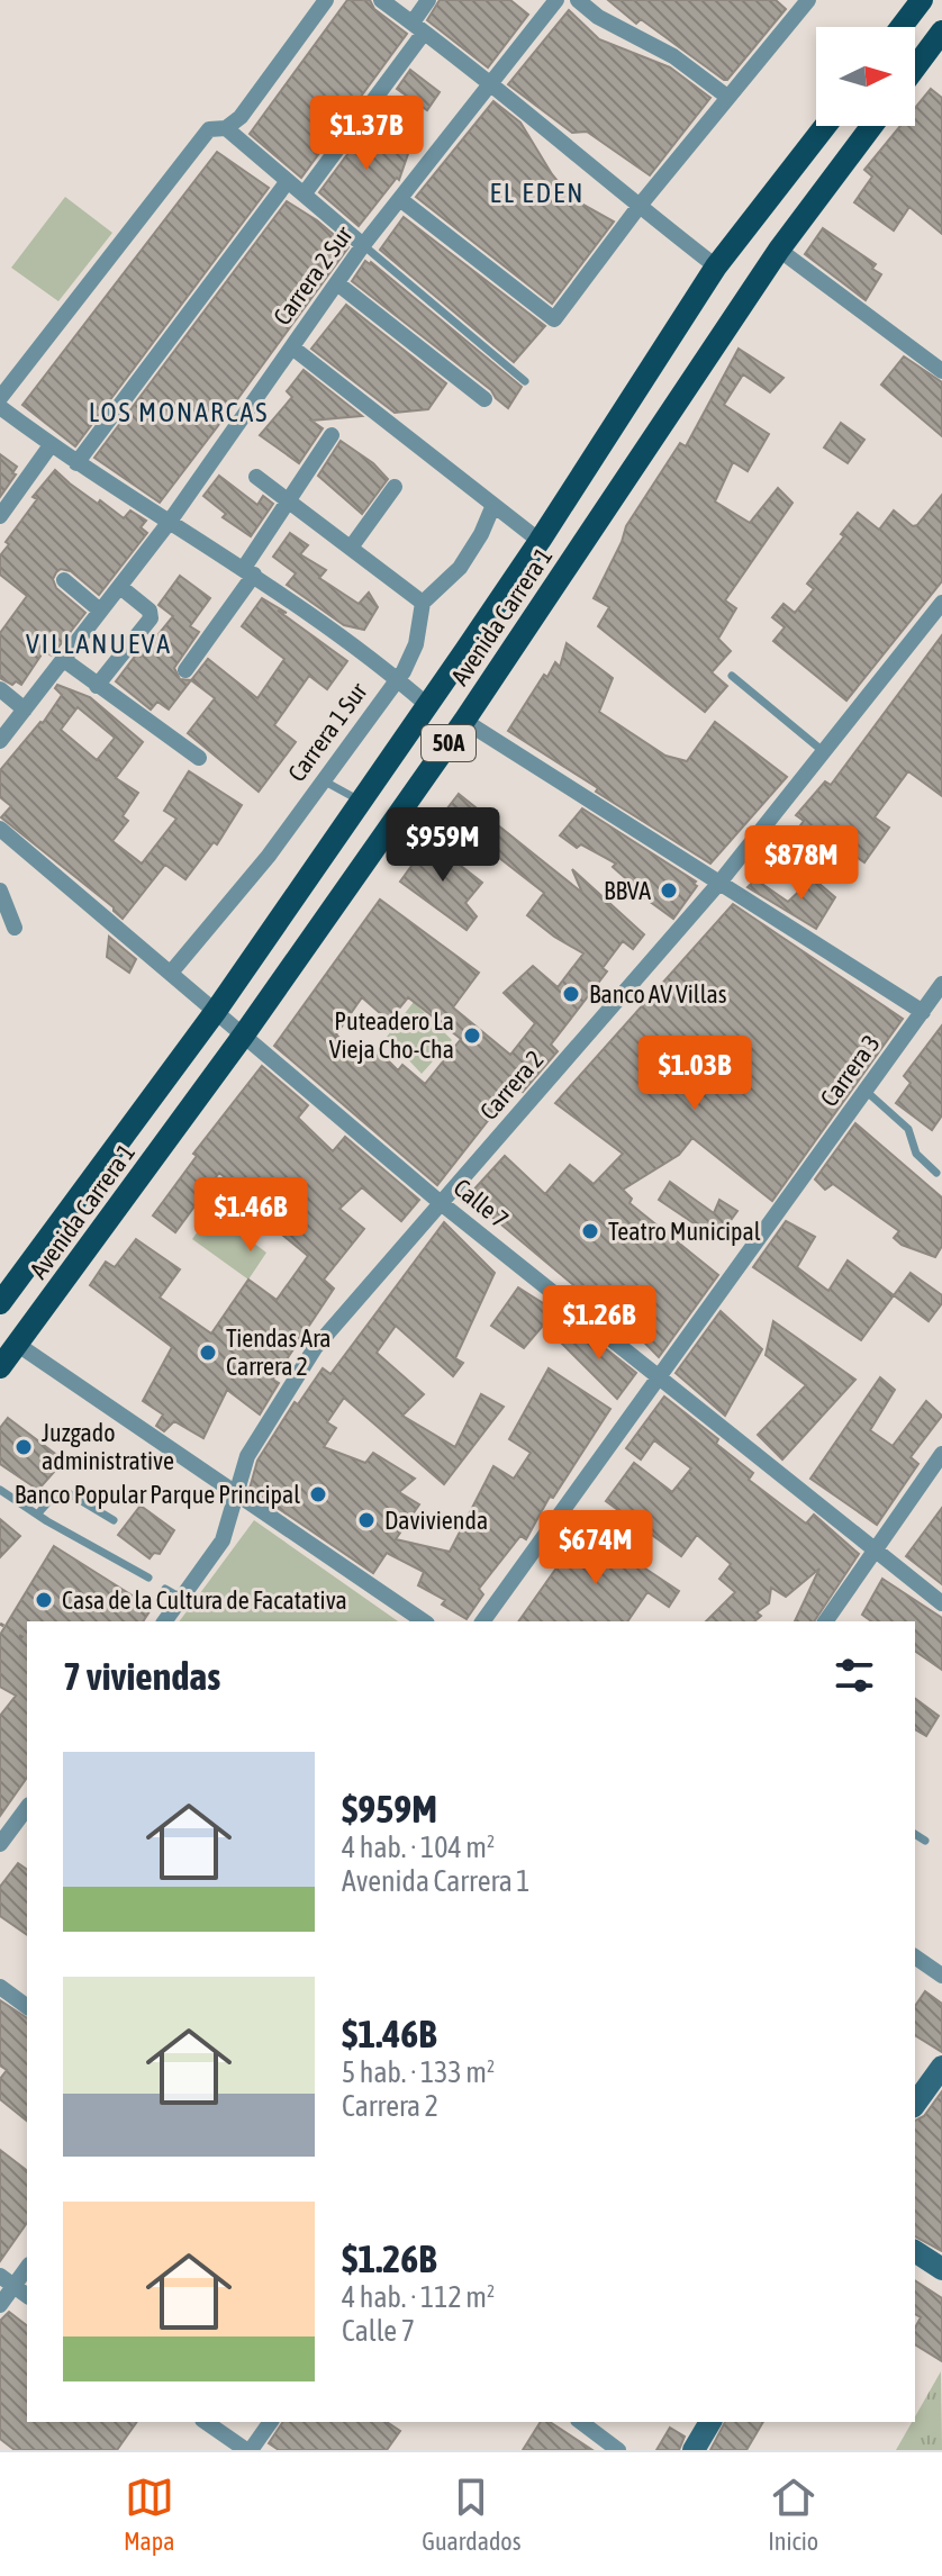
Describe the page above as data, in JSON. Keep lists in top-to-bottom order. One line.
{"streets":{"main road":["Avenida Carrera 1","50A"],"street":["Carrera 2 Sur","Carrera 1 Sur","Carrera 3","Carrera 2","Calle 7"]},"crossings":[["Avenida Carrera 1","Calle 7"],["Carrera 1 Sur","Calle 7"],["Carrera 3","Calle 7"],["Carrera 2","Calle 7"]],"districts":["EL EDEN","LOS MONARCAS","VILLANUEVA"],"places":["BBVA","Banco AV Villas","Puteadero La Vieja Cho-Cha","Teatro Municipal","Tiendas Ara Carrera 2","Juzgado administrative","Banco Popular Parque Principal","Davivienda","Casa de la Cultura de Facatativa"],"north":"right","page":{"price":["$1.37B","$959M","$878M","$1.03B","$1.46B","$1.26B","$674M"],"heading":"7 viviendas","list":[{"name":"$959M","note":"4 hab. · 104 m² · Avenida Carrera 1"},{"name":"$1.46B","note":"5 hab. · 133 m² · Carrera 2"},{"name":"$1.26B","note":"4 hab. · 112 m² · Calle 7"}],"tabs":["Mapa","Guardados","Inicio"]}}
